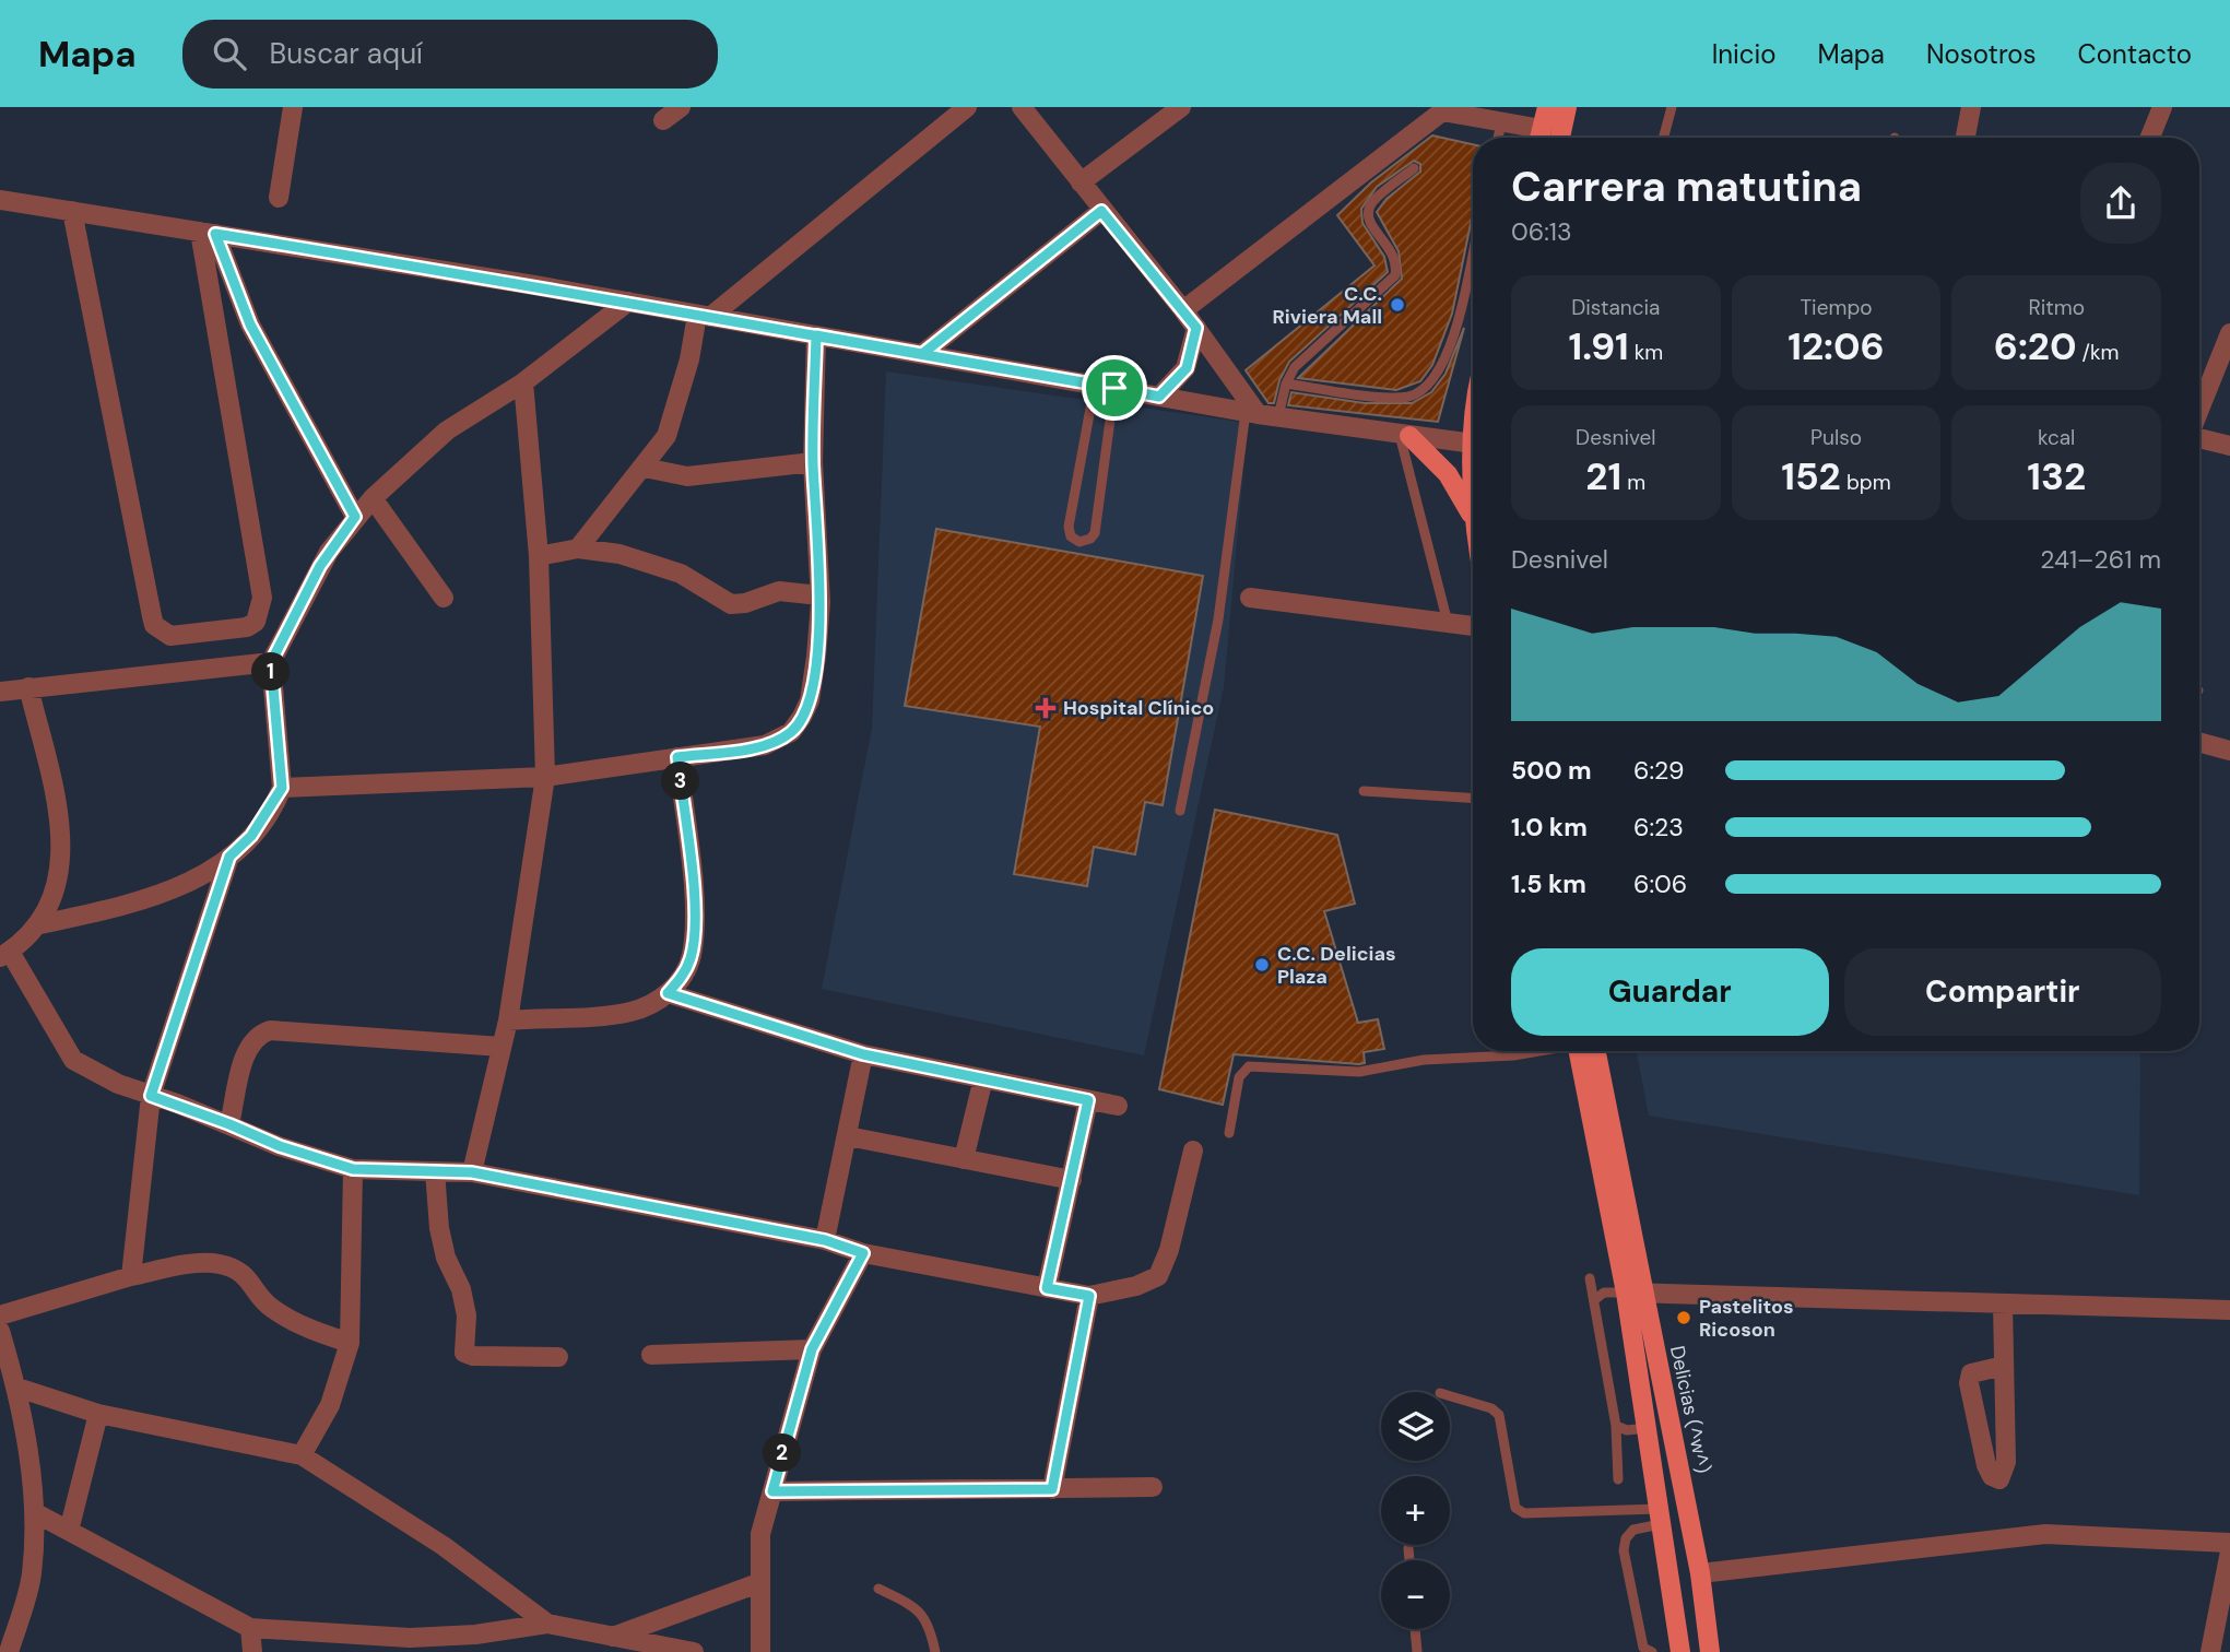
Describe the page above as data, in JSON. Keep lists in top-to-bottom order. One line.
{"streets":{"main road":["Delicias (^w^)"]},"places":{"other":["C.C. Riviera Mall","C.C. Delicias Plaza","Pastelitos Ricoson"],"health":["Hospital Clínico"]},"page":{"header":"Mapa","search":"Buscar aquí","nav":["Inicio","Mapa","Nosotros","Contacto"],"heading":["Carrera matutina","06:13"],"stats":[["Distancia","1.91 km"],["Tiempo","12:06"],["Ritmo","6:20 /km"],["Desnivel","21 m"],["Pulso","152 bpm"],["kcal","132"]],"chart":["Desnivel","241–261 m"],"pins":["1","3","2"],"list":[{"name":"500 m","note":"6:29"},{"name":"1.0 km","note":"6:23"},{"name":"1.5 km","note":"6:06"}],"buttons":["Guardar","Compartir"],"map_buttons":["+","−"]}}
